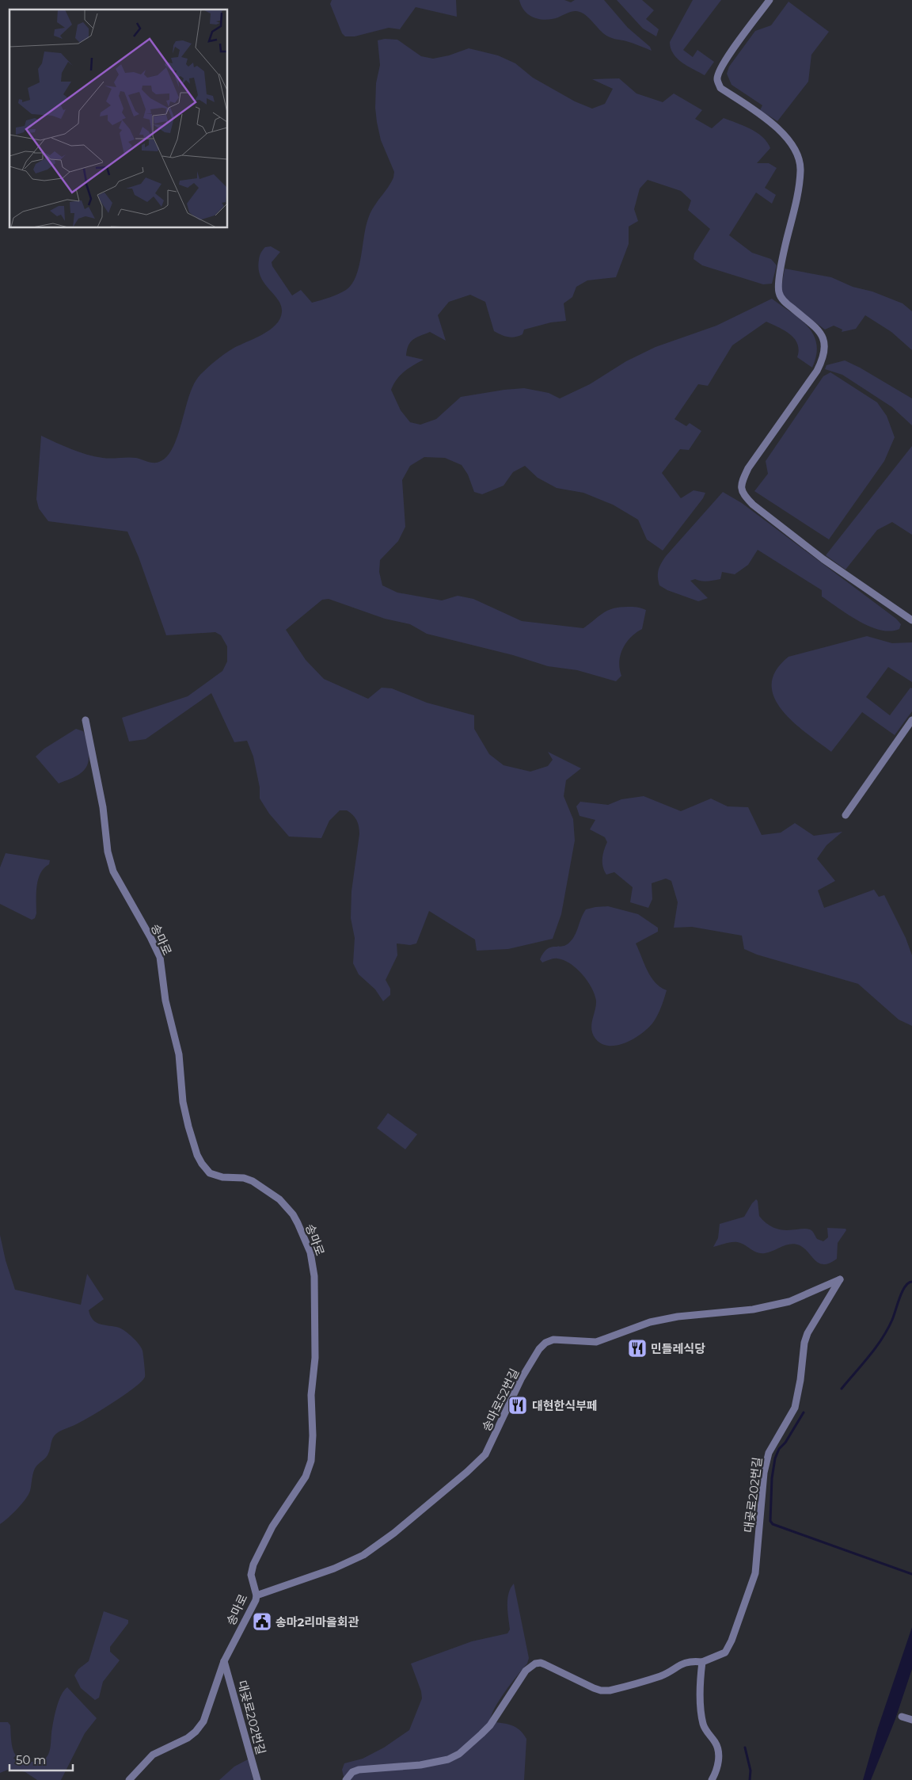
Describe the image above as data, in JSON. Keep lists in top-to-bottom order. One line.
{"streets":{"street":["송마로","송마로52번길","대곶로202번길"]},"crossings":[["송마로","송마로52번길"],["송마로","대곶로202번길"],["송마로52번길","대곶로202번길"]],"places":{"restaurant":["민들레식당","대현한식부페"],"public building":["송마2리마을회관"]},"scale_bar":"50 m"}
